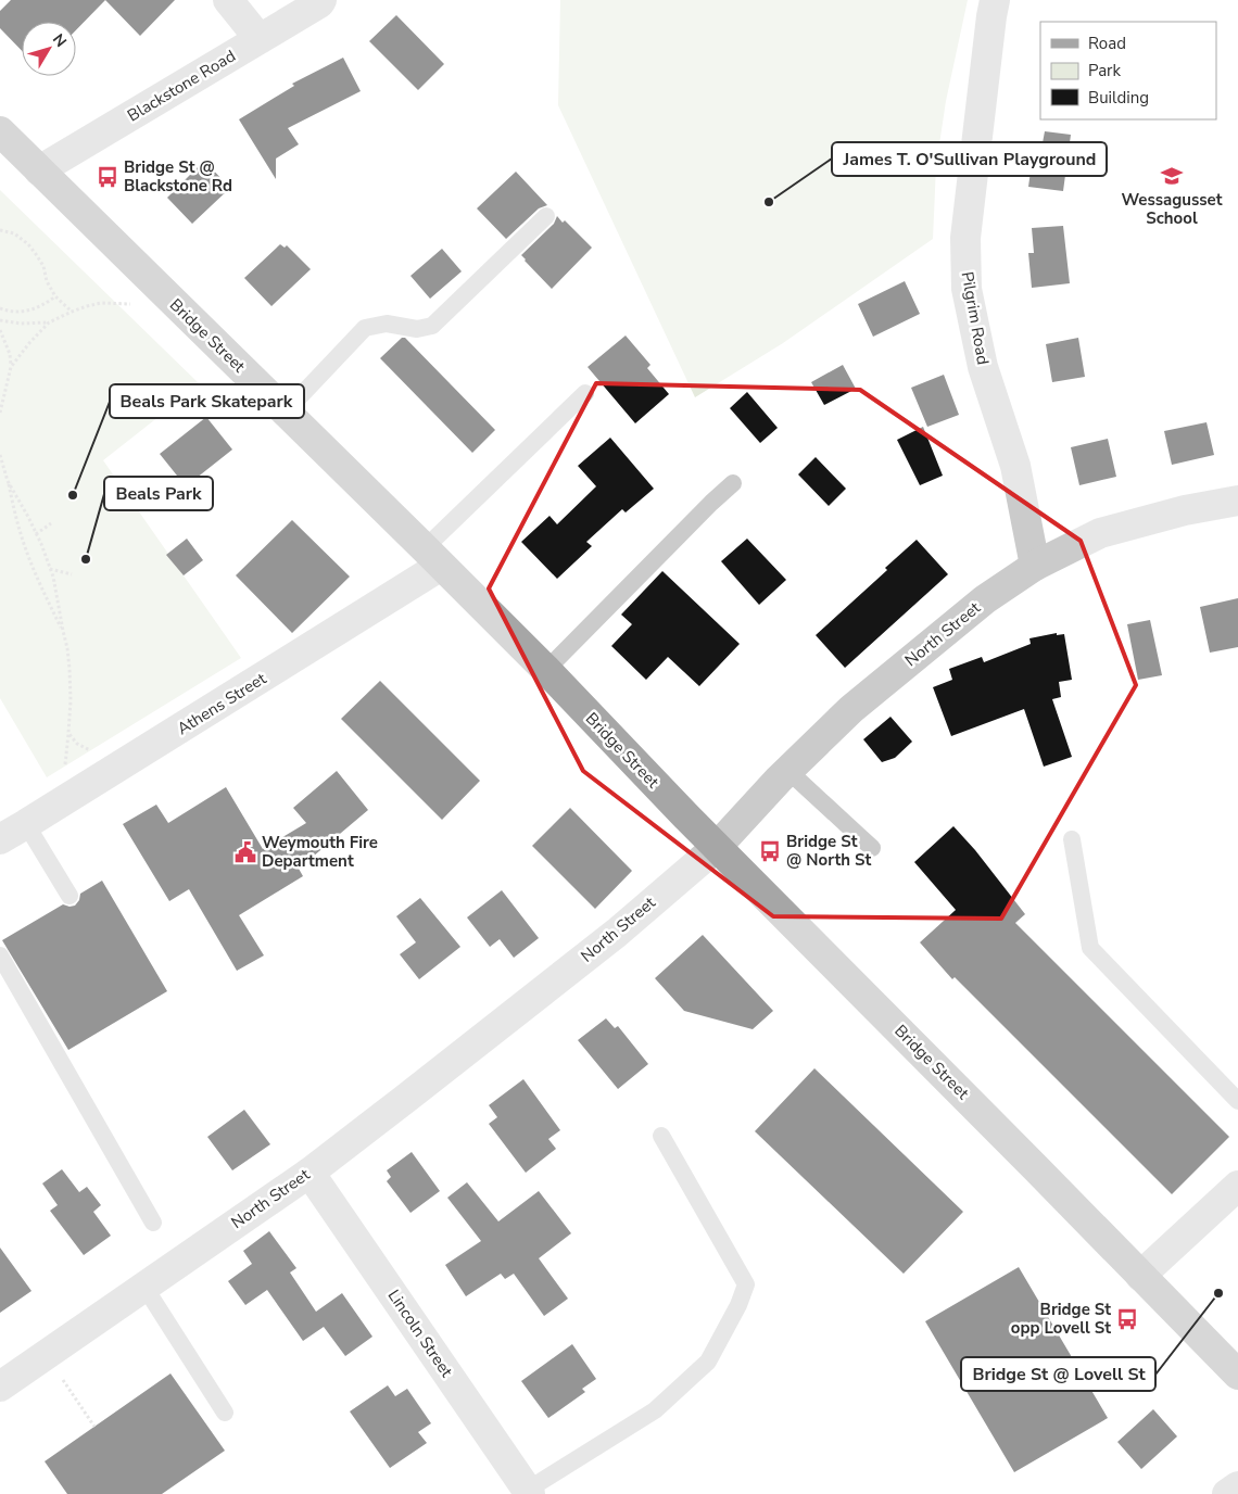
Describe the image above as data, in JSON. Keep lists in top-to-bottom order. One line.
{"streets":{"main road":["Bridge Street"],"street":["Blackstone Road","Pilgrim Road","North Street","Athens Street","Lincoln Street"]},"crossings":[["Blackstone Road","Bridge Street"],["Pilgrim Road","North Street"],["Bridge Street","North Street"],["Bridge Street","Athens Street"],["North Street","Lincoln Street"]],"places":{"school or university":["Wessagusset School"],"bus stop":["Bridge St @ Blackstone Rd","Bridge St @ North St","Bridge St opp Lovell St"],"other":["James T. O'Sullivan Playground","Beals Park Skatepark","Beals Park","Bridge St @ Lovell St"],"public building":["Weymouth Fire Department"]},"legend":["Road","Park","Building"],"north":"top right"}
